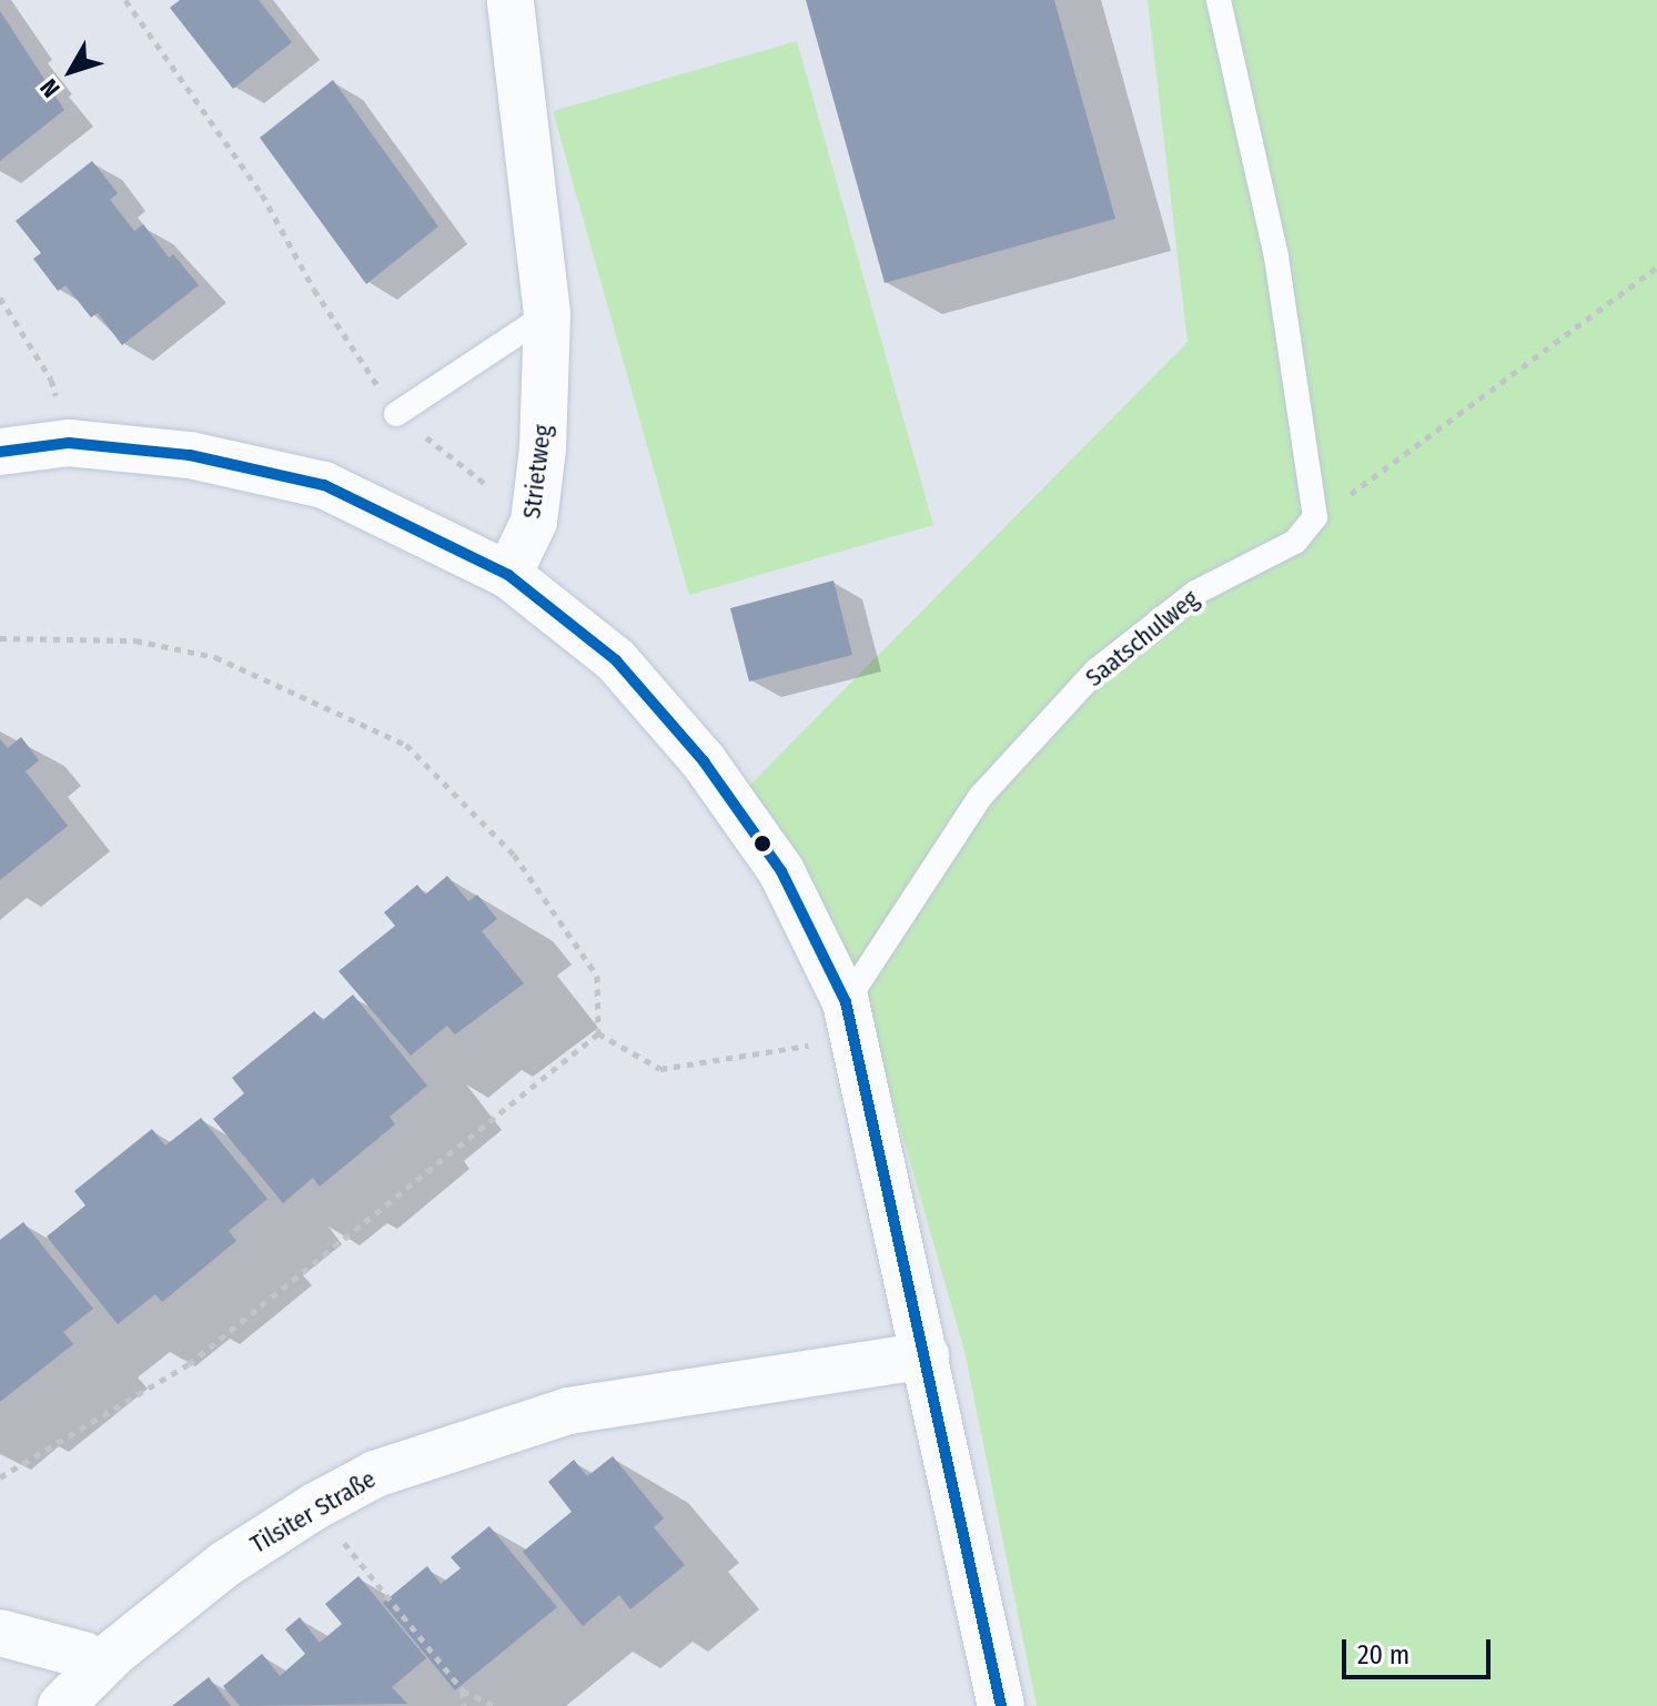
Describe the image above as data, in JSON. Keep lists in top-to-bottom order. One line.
{"streets":{"street":["Strietweg","Tilsiter Straße"],"lane":["Saatschulweg"]},"scale_bar":"20 m","north":"bottom left"}
